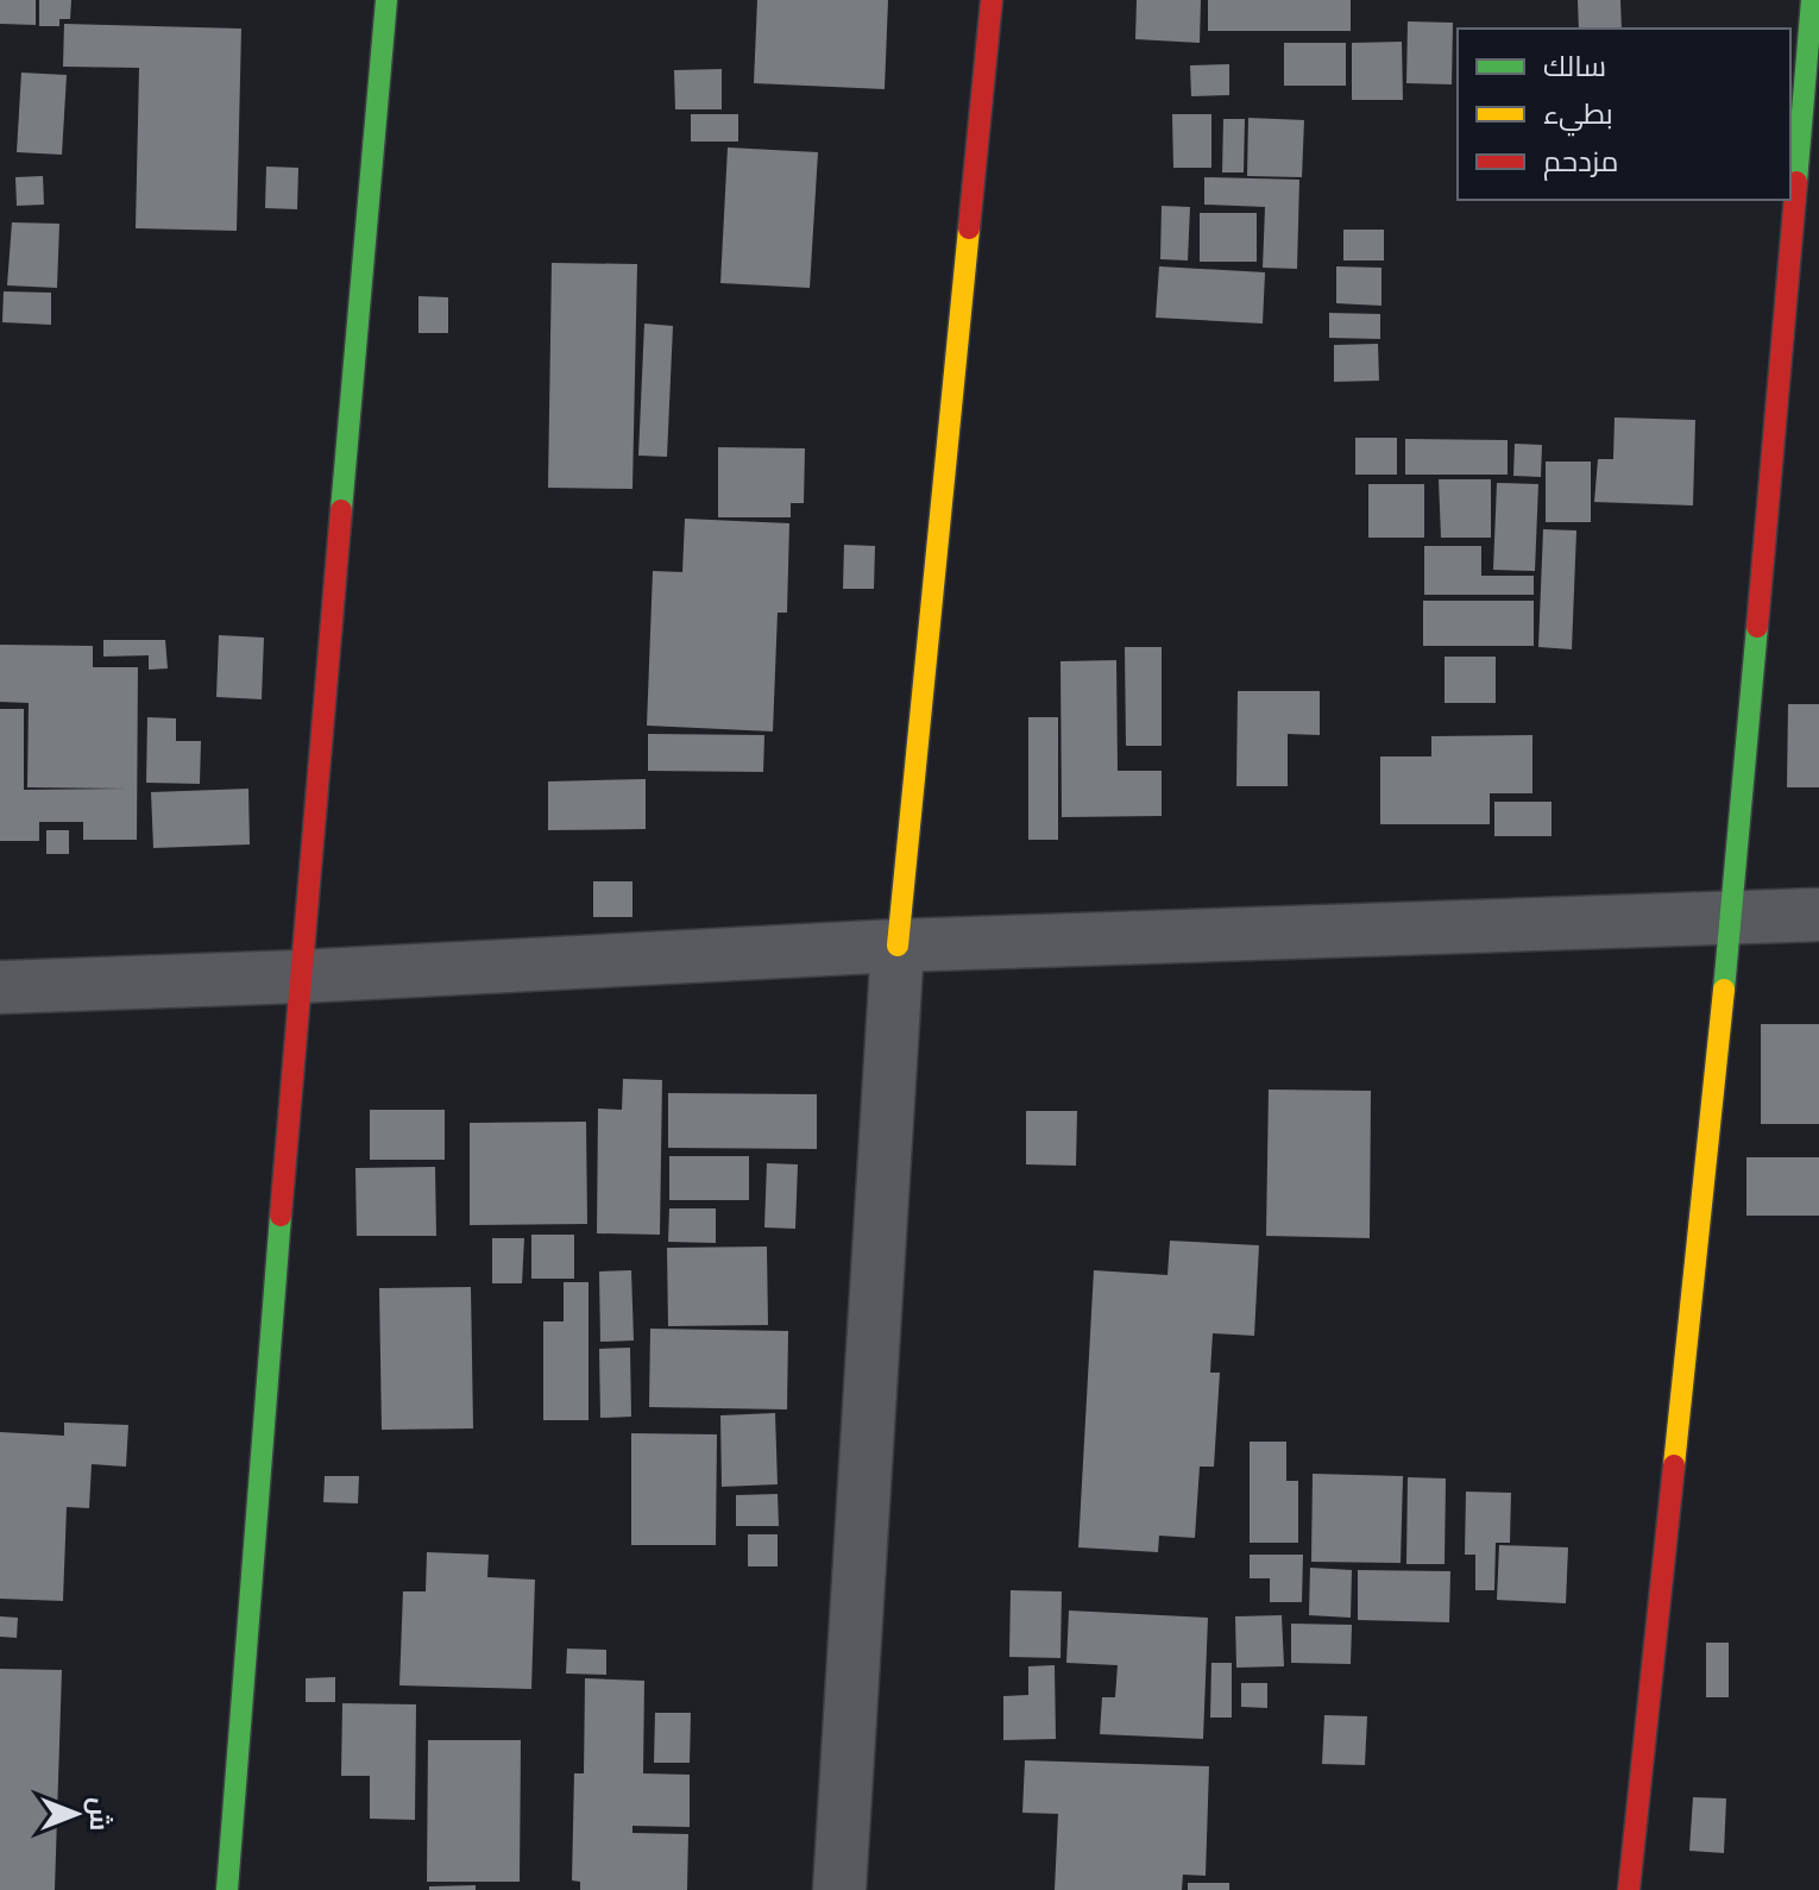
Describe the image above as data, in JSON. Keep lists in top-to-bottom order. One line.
{"legend":["سالك","بطيء","مزدحم"],"north":"right"}
